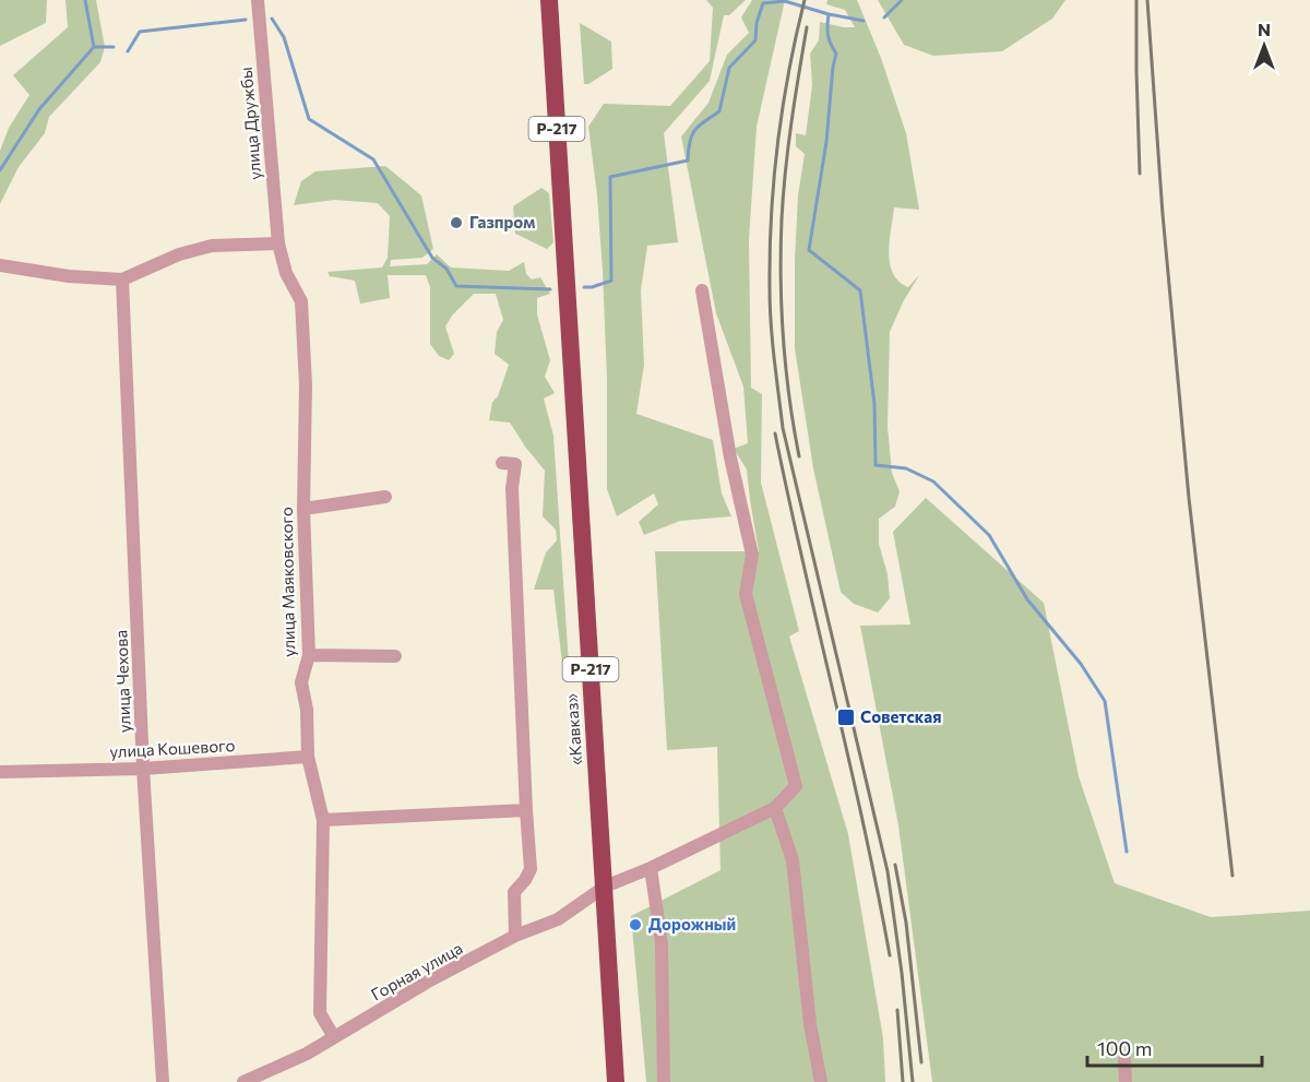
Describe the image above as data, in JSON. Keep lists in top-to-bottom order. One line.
{"streets":{"highway":["Р-217","«Кавказ»"],"street":["улица Дружбы","улица Маяковского","улица Чехова","улица Кошевого","Горная улица"]},"crossings":[["улица Дружбы","улица Маяковского"],["улица Маяковского","улица Кошевого"],["улица Маяковского","Горная улица"],["улица Чехова","улица Кошевого"],["«Кавказ»","Горная улица"]],"places":{"other":["Газпром","Дорожный"],"transit":["Советская"]},"scale_bar":"100 m","north":"top"}
